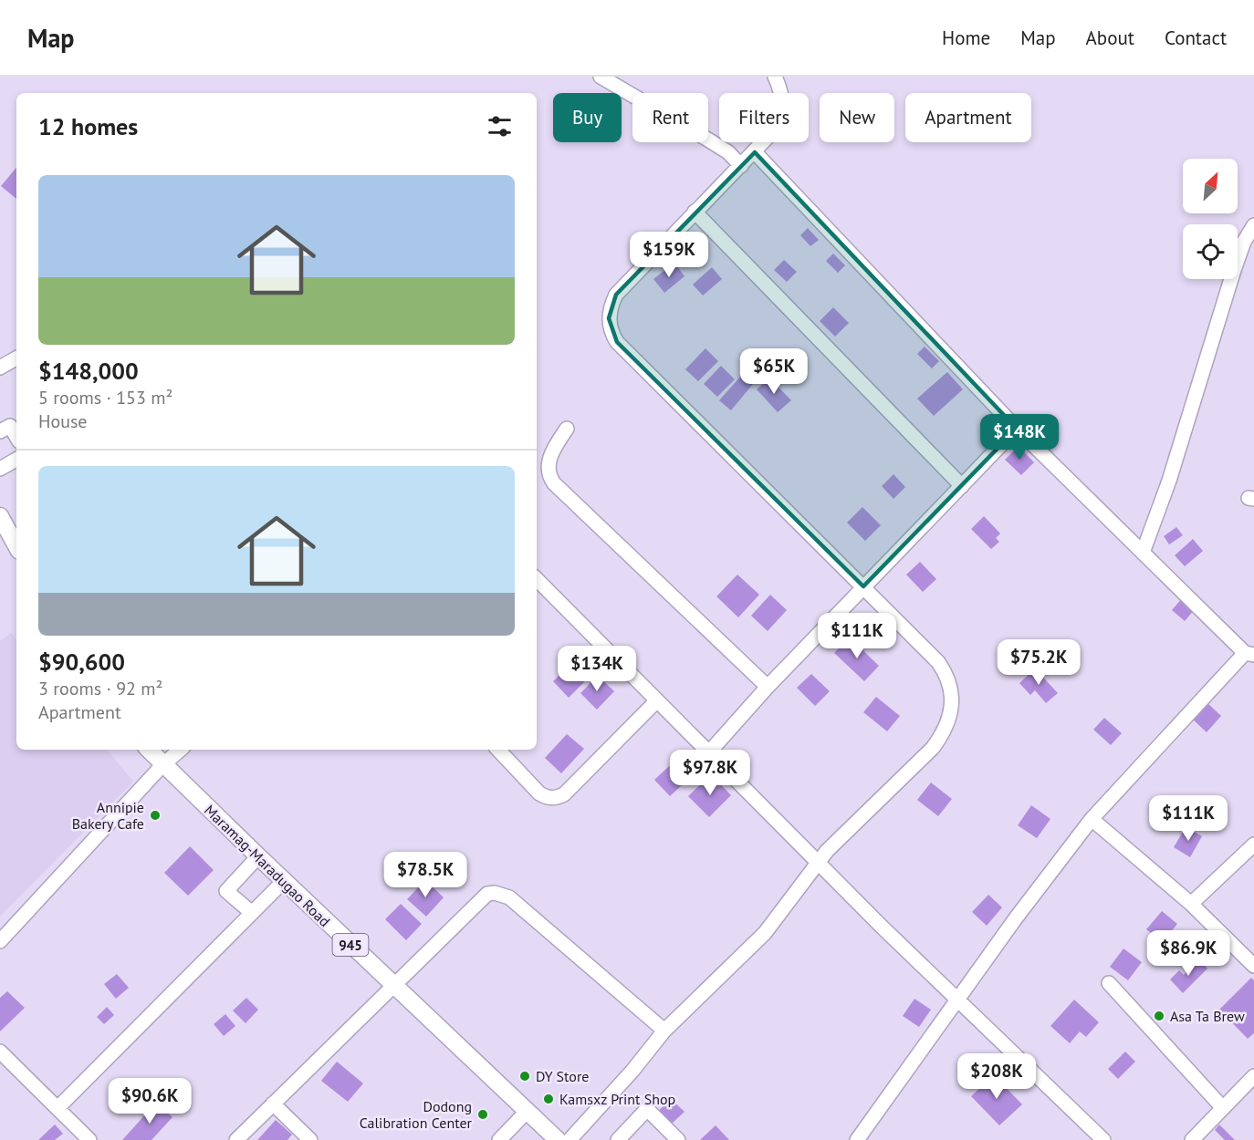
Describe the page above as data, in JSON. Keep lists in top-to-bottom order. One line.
{"streets":{"main road":["Maramag-Maradugao Road","945"]},"places":["Annipie Bakery Cafe","Asa Ta Brew","DY Store","Kamsxz Print Shop","Dodong Calibration Center"],"north":"top right","page":{"header":"Map","nav":["Home","Map","About","Contact"],"chip":["Buy","Rent","Filters","New","Apartment"],"heading":"12 homes","list":[{"name":"$148,000","note":"5 rooms · 153 m² · House"},{"name":"$90,600","note":"3 rooms · 92 m² · Apartment"}],"price":["$159K","$65K","$148K","$111K","$75.2K","$134K","$97.8K","$111K","$78.5K","$86.9K","$208K","$90.6K"]}}
